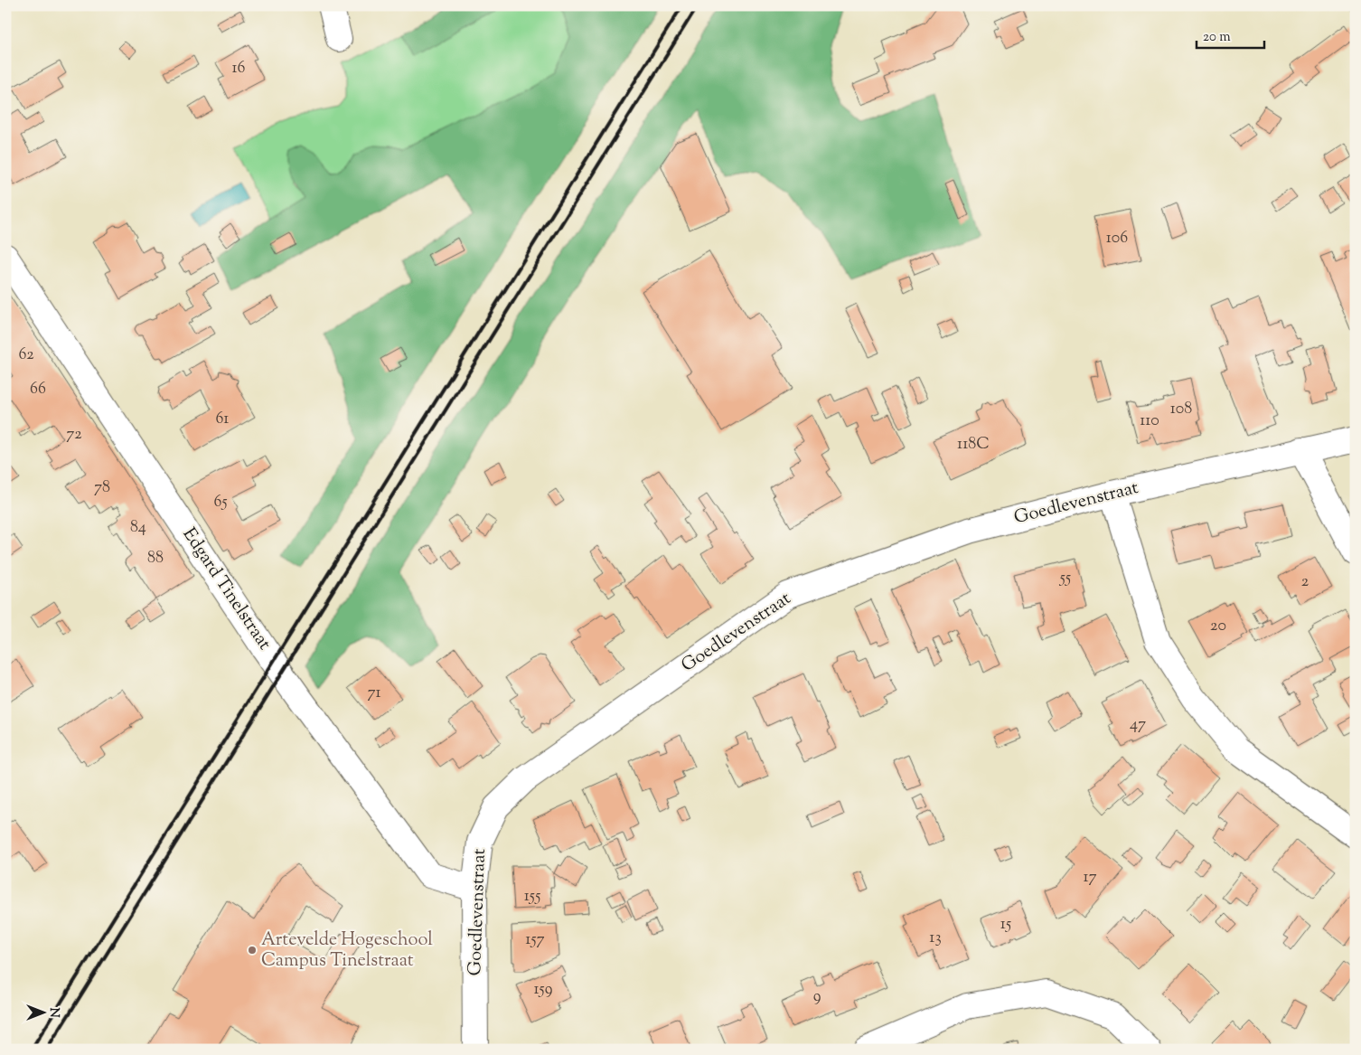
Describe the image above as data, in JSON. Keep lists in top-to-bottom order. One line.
{"streets":{"street":["Goedlevenstraat","Edgard Tinelstraat"]},"crossings":[["Goedlevenstraat","Edgard Tinelstraat"]],"places":["Artevelde Hogeschool Campus Tinelstraat"],"house_numbers":["16","106","62","66","108","61","110","72","118C","78","65","84","88","55","2","20","71","47","17","155","15","13","157","159","9"],"scale_bar":"20 m","north":"right"}
